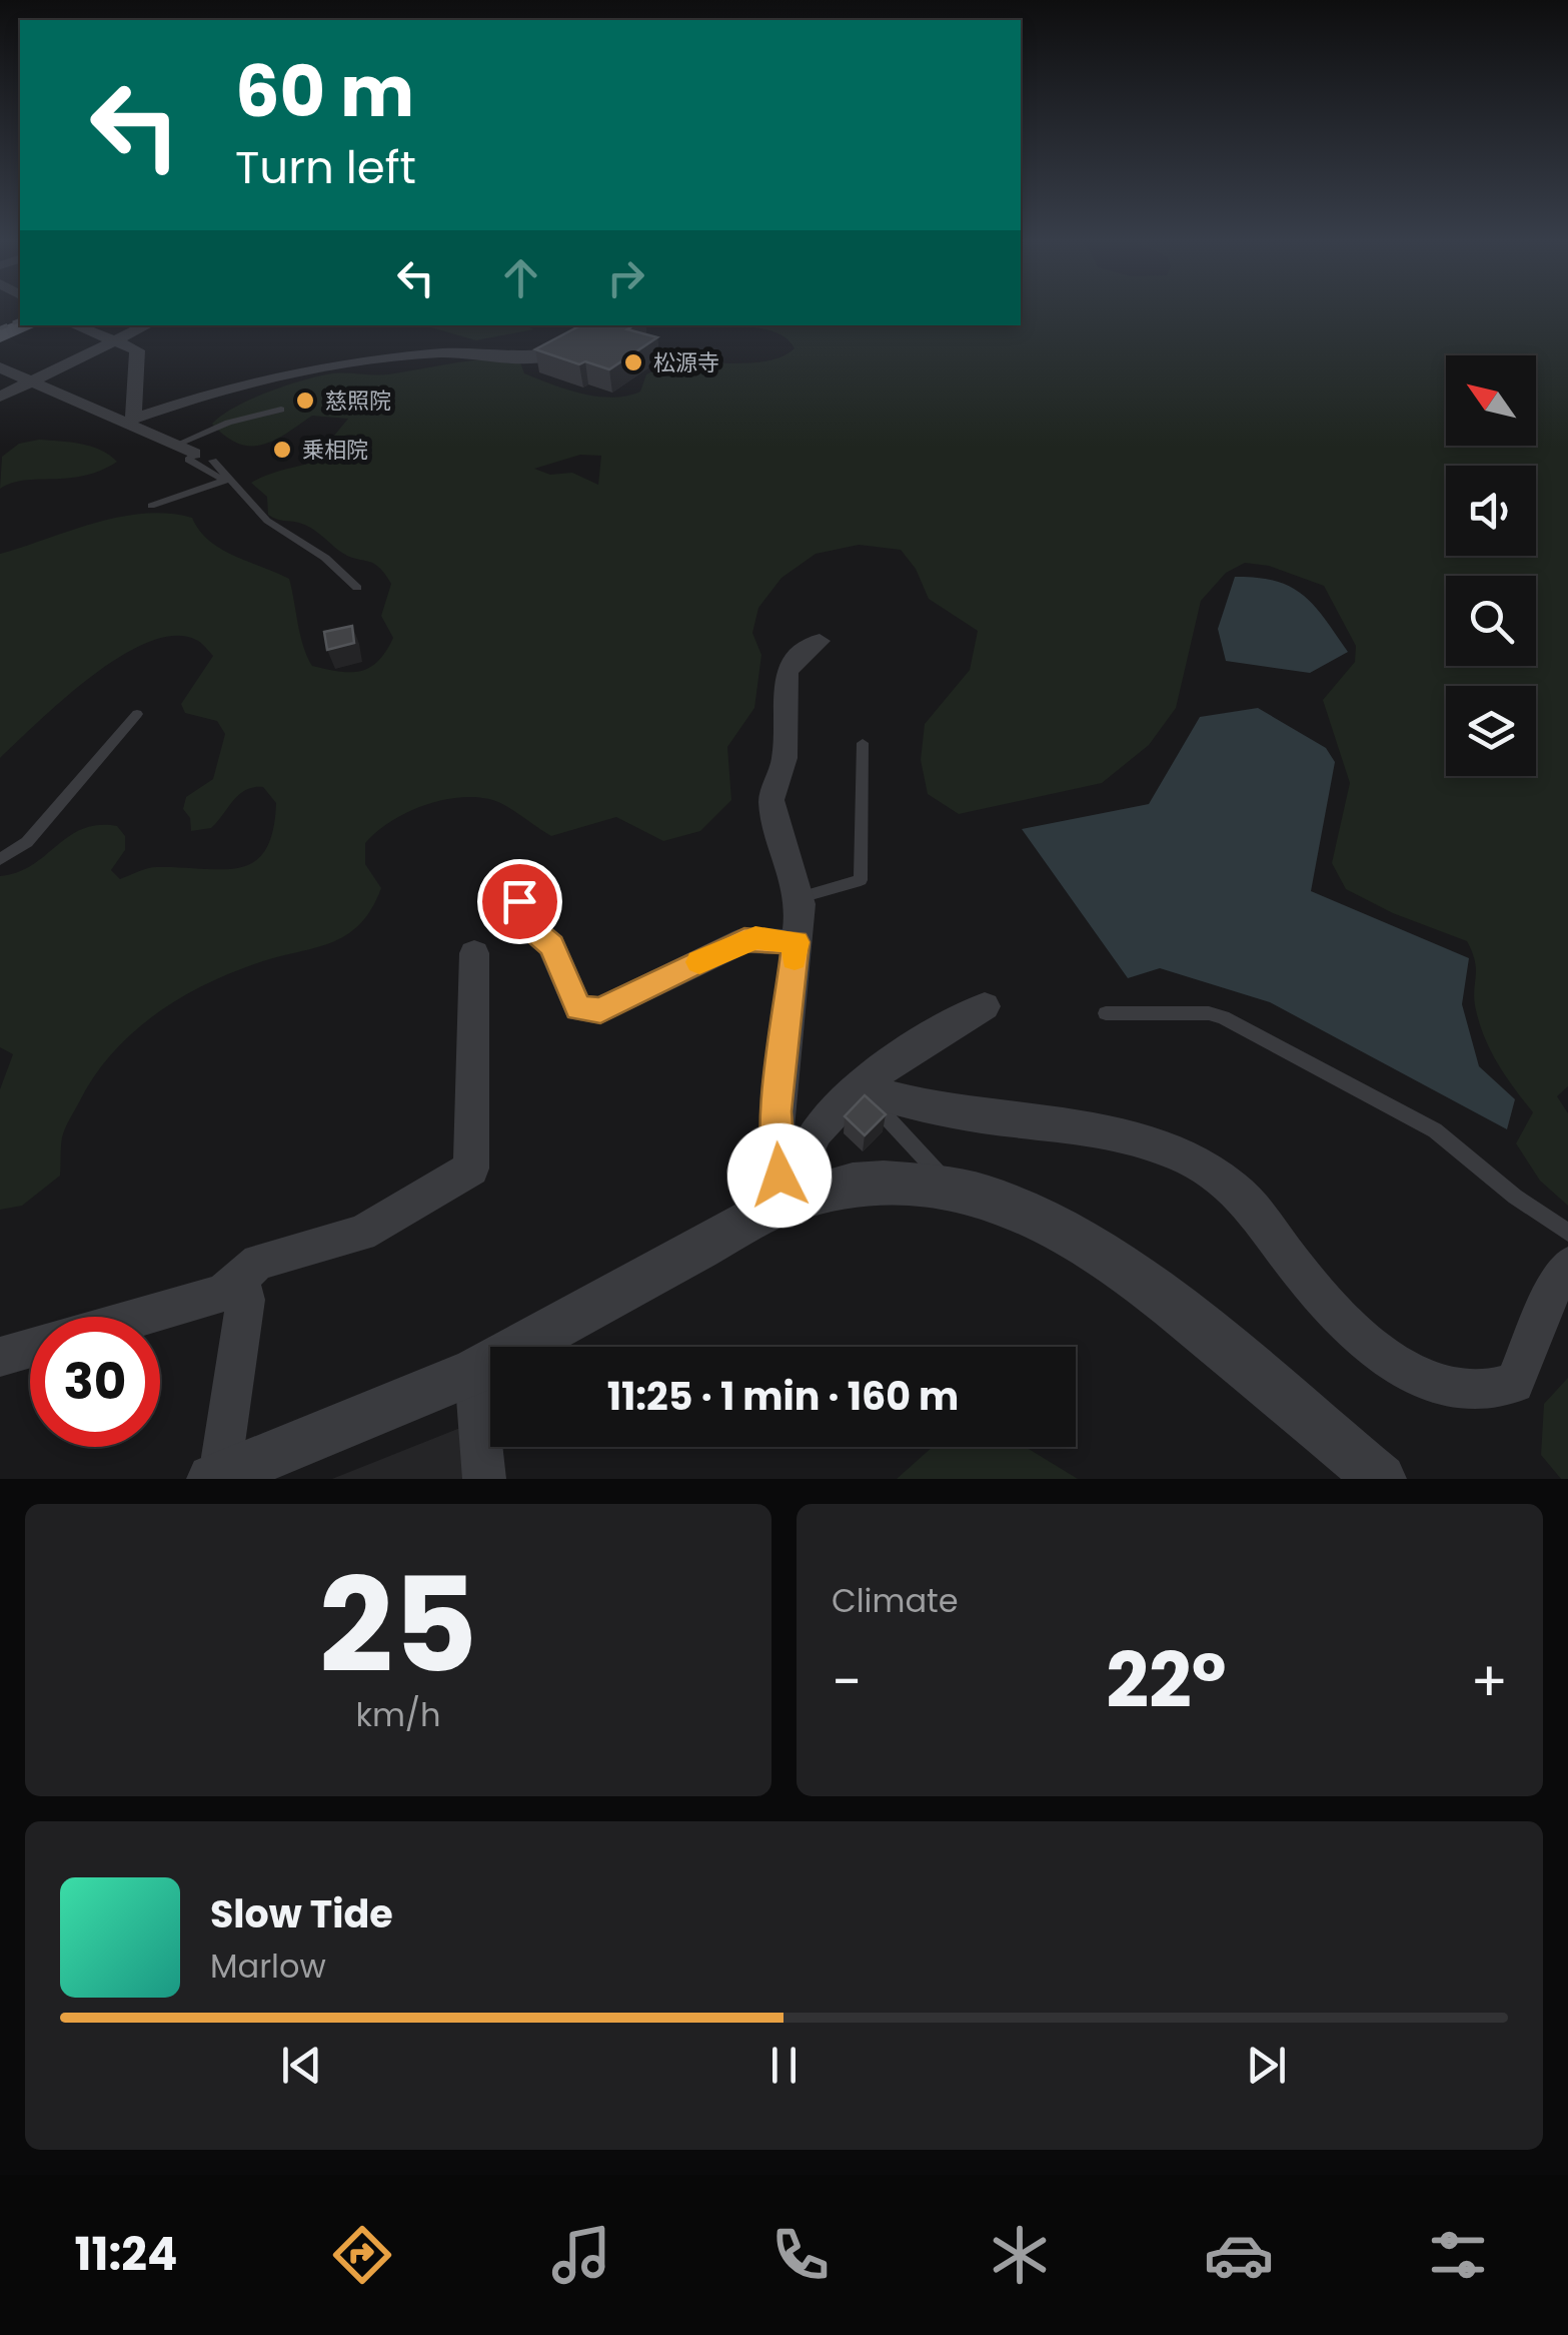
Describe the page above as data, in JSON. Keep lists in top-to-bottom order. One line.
{"places":["松源寺","慈照院","乗相院"],"north":"top left","page":{"turn":["60 m","Turn left"],"limit":"30","trip":"11:25 · 1 min · 160 m","tile":[["25","km/h"],"Climate"],"heat":["−","22°","+"],"song":["Slow Tide","Marlow"],"tabs":"11:24"}}
